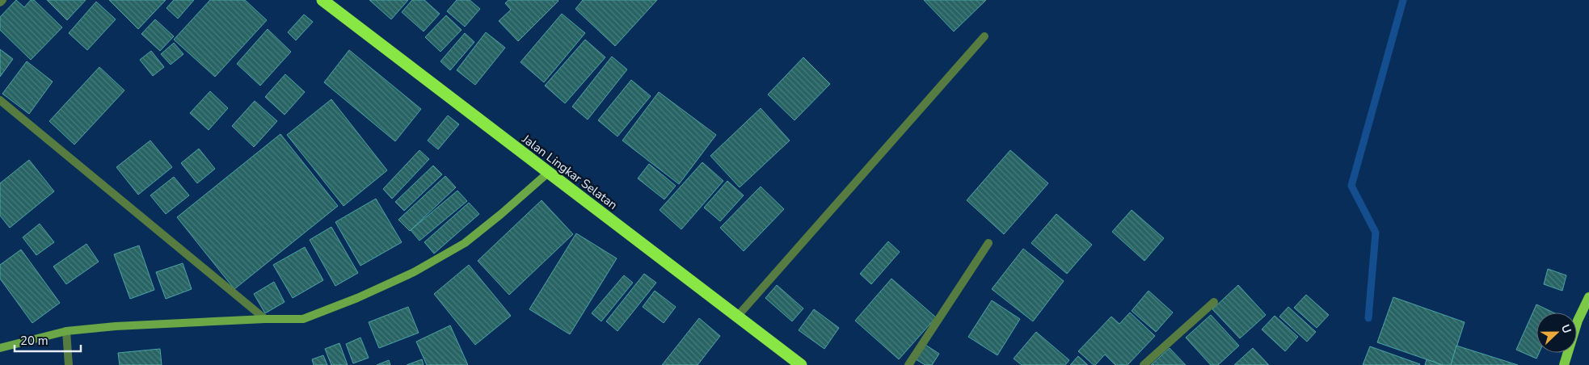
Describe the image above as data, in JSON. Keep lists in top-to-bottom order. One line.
{"streets":{"highway":["Jalan Lingkar Selatan"]},"scale_bar":"20 m","north":"right"}
